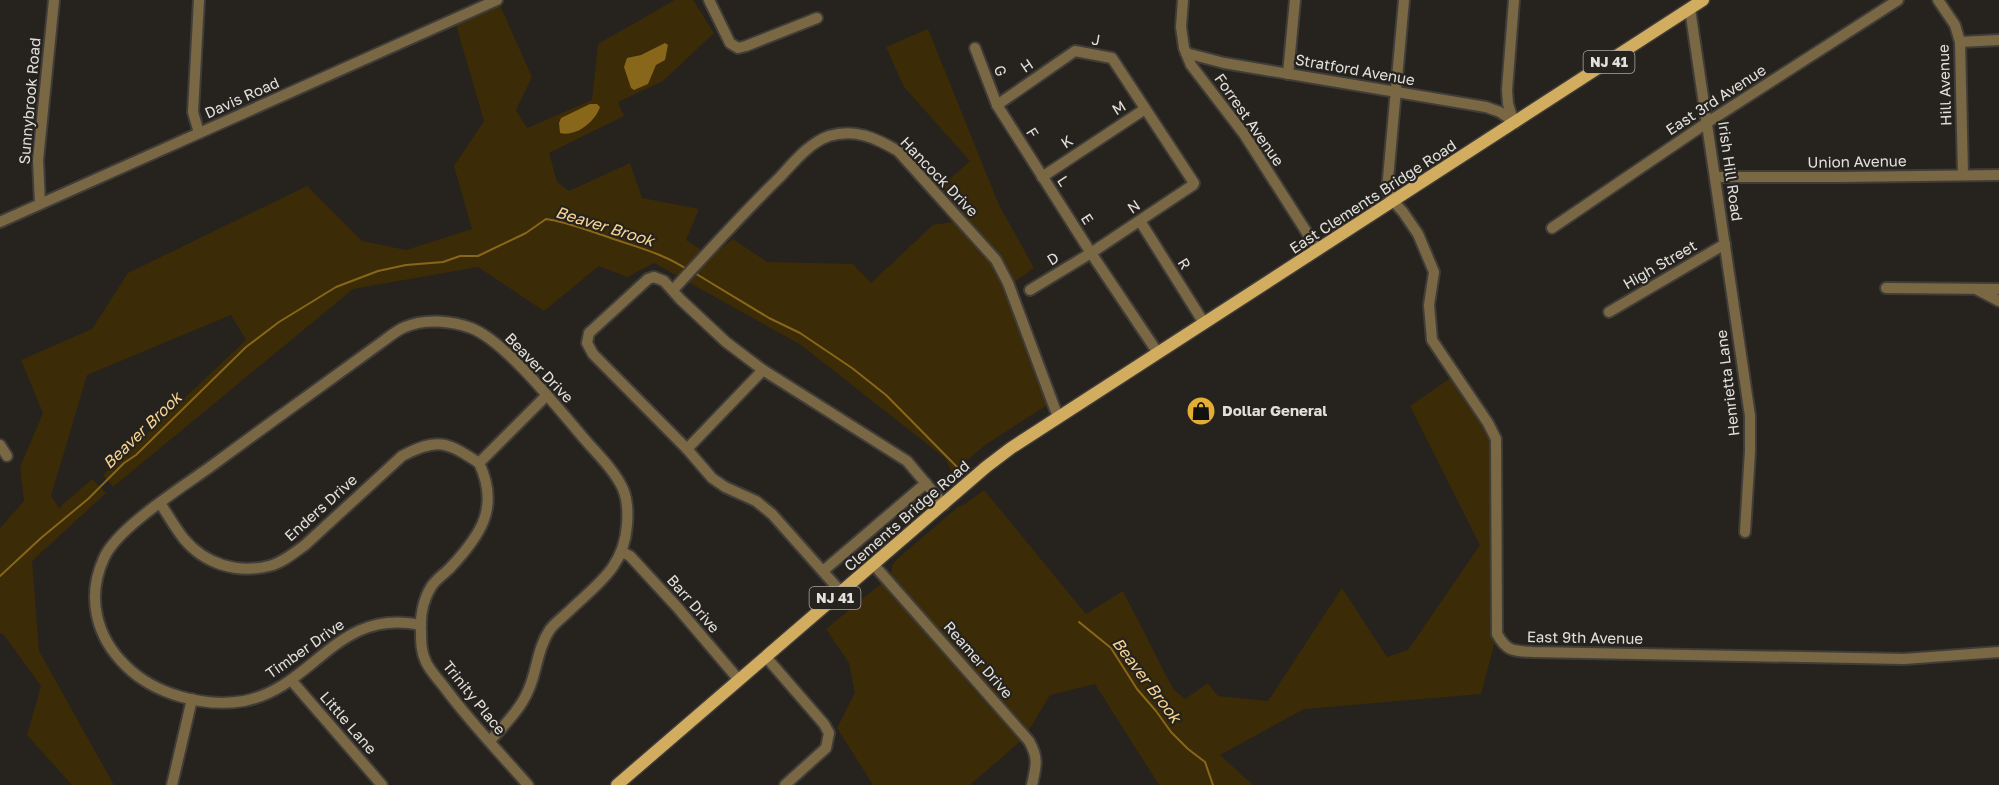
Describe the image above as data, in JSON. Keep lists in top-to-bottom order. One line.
{"streets":{"main road":["NJ 41","East Clements Bridge Road","Clements Bridge Road"],"street":["J","H","Stratford Avenue","G","Hill Avenue","Davis Road","East 3rd Avenue","Sunnybrook Road","M","Forrest Avenue","F","K","Union Avenue","Irish Hill Road","Hancock Drive","L","N","E","D","R","High Street","Beaver Drive","Henrietta Lane","Enders Drive","Barr Drive","East 9th Avenue","Timber Drive","Reamer Drive","Trinity Place","Little Lane"]},"crossings":[["J","H"],["J","M"],["J","N"],["H","G"],["H","F"],["Stratford Avenue","Forrest Avenue"],["Stratford Avenue","East Clements Bridge Road"],["G","F"],["Hill Avenue","Union Avenue"],["Davis Road","Sunnybrook Road"],["East 3rd Avenue","Irish Hill Road"],["M","K"],["M","N"],["Forrest Avenue","East Clements Bridge Road"],["F","K"],["F","L"],["K","L"],["Union Avenue","Irish Hill Road"],["Irish Hill Road","East Clements Bridge Road"],["Irish Hill Road","High Street"],["Irish Hill Road","Henrietta Lane"],["Hancock Drive","East Clements Bridge Road"],["Hancock Drive","Clements Bridge Road"],["L","E"],["East Clements Bridge Road","R"],["East Clements Bridge Road","Clements Bridge Road"],["East Clements Bridge Road","East 9th Avenue"],["N","E"],["N","D"],["N","R"],["E","D"],["Beaver Drive","Enders Drive"],["Beaver Drive","Barr Drive"],["Beaver Drive","Timber Drive"],["Beaver Drive","Trinity Place"],["Enders Drive","Timber Drive"],["Enders Drive","Trinity Place"],["Clements Bridge Road","Barr Drive"],["Clements Bridge Road","Reamer Drive"],["Timber Drive","Trinity Place"],["Timber Drive","Little Lane"]],"water":["Beaver Brook"],"places":{"shop":["Dollar General"]}}
